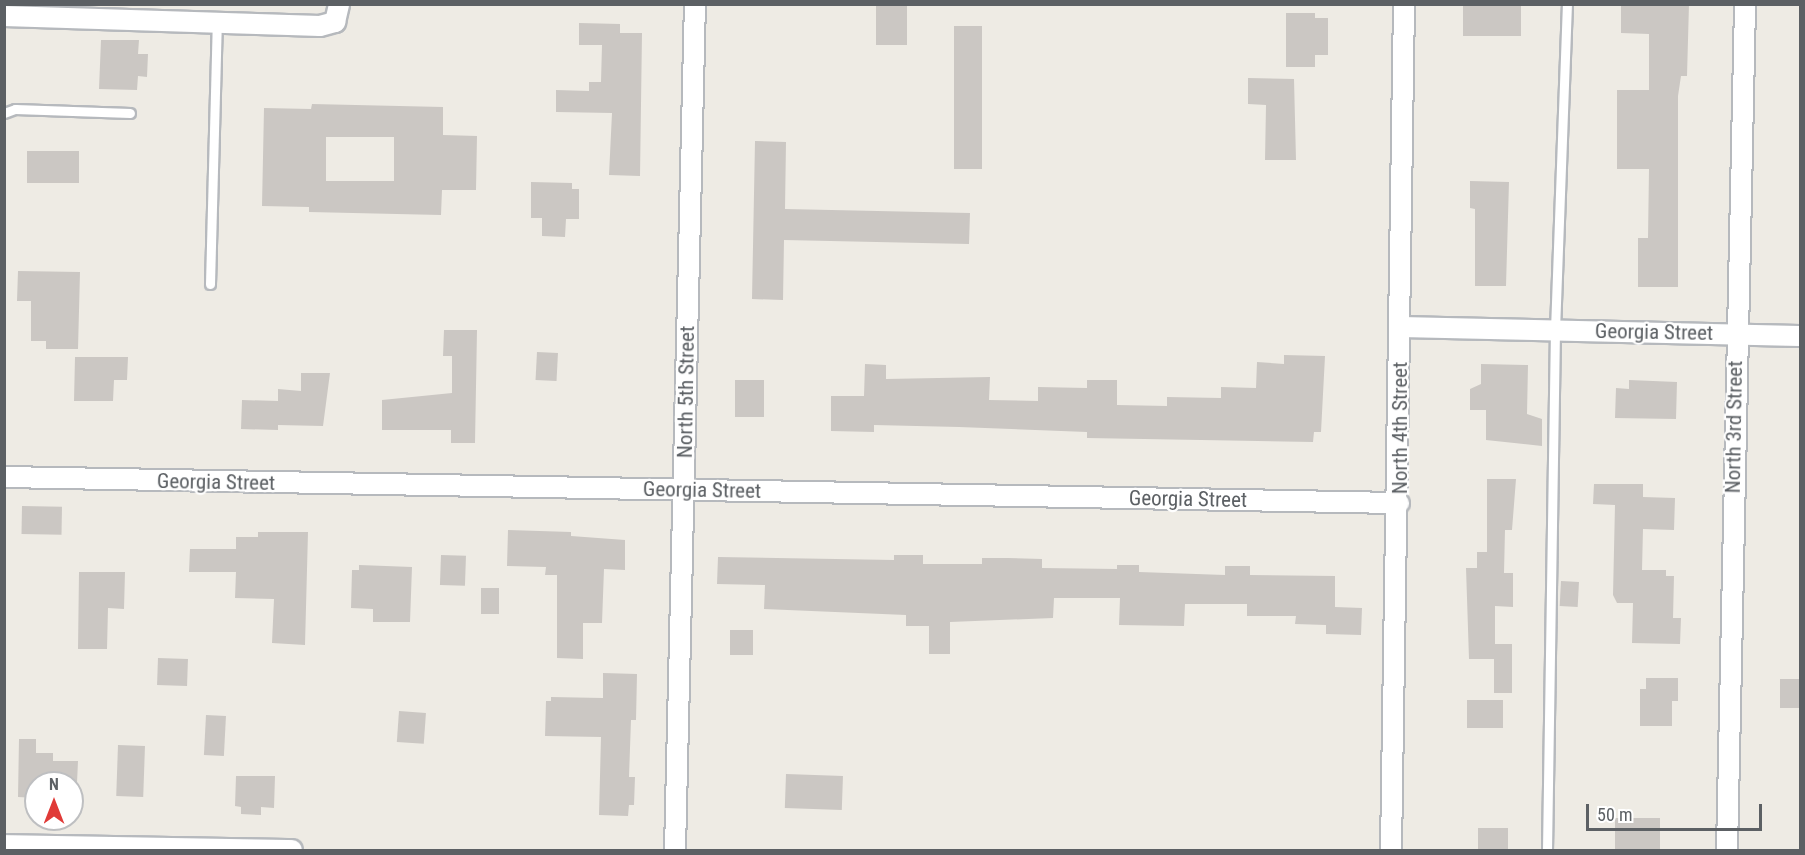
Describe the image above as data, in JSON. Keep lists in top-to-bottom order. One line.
{"streets":{"street":["Georgia Street","North 5th Street","North 3rd Street","North 4th Street"]},"crossings":[["Georgia Street","North 5th Street"],["Georgia Street","North 3rd Street"],["Georgia Street","North 4th Street"]],"scale_bar":"50 m","north":"top"}
